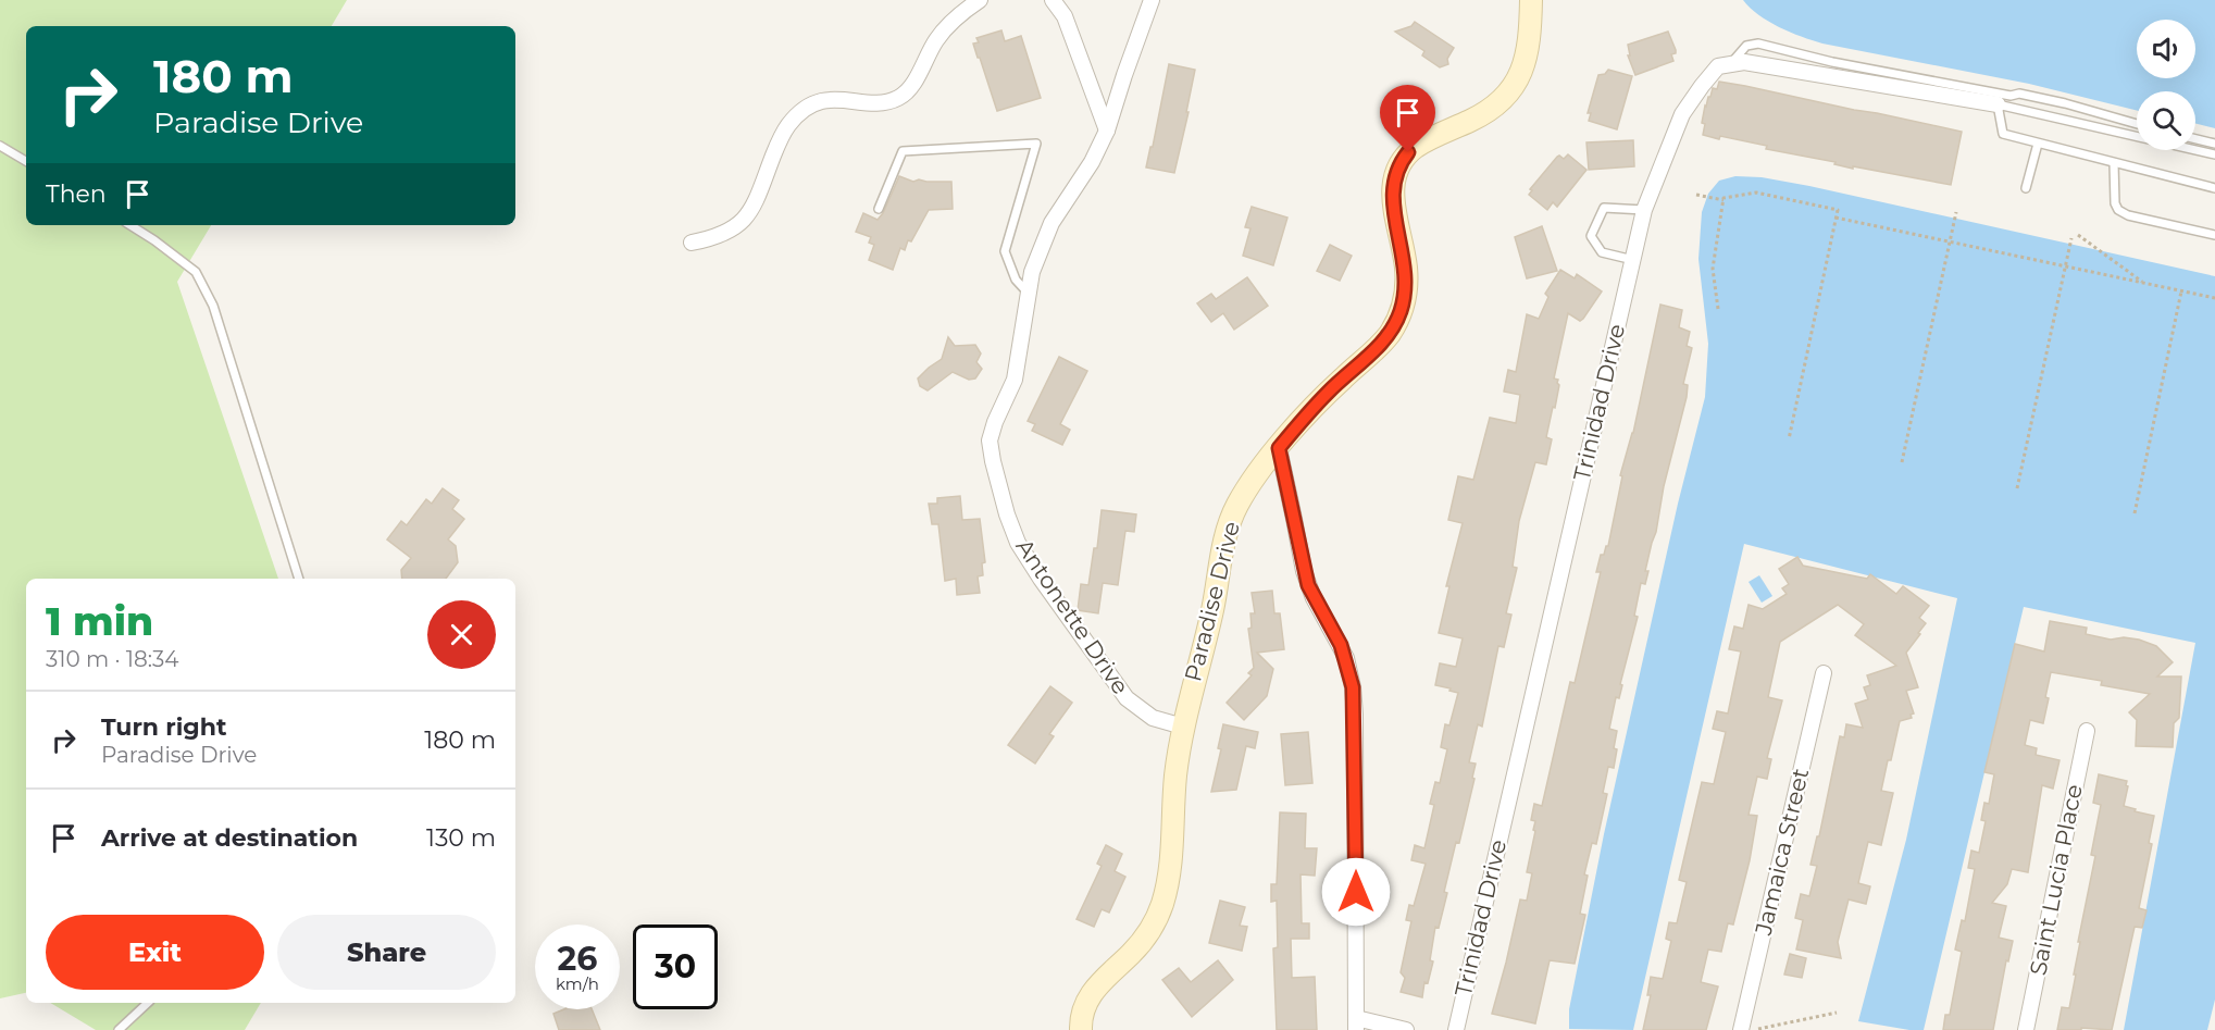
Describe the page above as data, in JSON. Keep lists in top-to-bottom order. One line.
{"streets":{"street":["Trinidad Drive","Paradise Drive","Antonette Drive","Jamaica Street","Saint Lucia Place"]},"crossings":[["Paradise Drive","Antonette Drive"]],"page":{"turn":["180 m","Paradise Drive"],"then":"Then","heading":["1 min","310 m · 18:34"],"list":[{"name":"Turn right","note":"Paradise Drive","value":"180 m"},{"name":"Arrive at destination","value":"130 m"}],"buttons":["Exit","Share"],"speed":"26 km/h","limit":"30"}}
